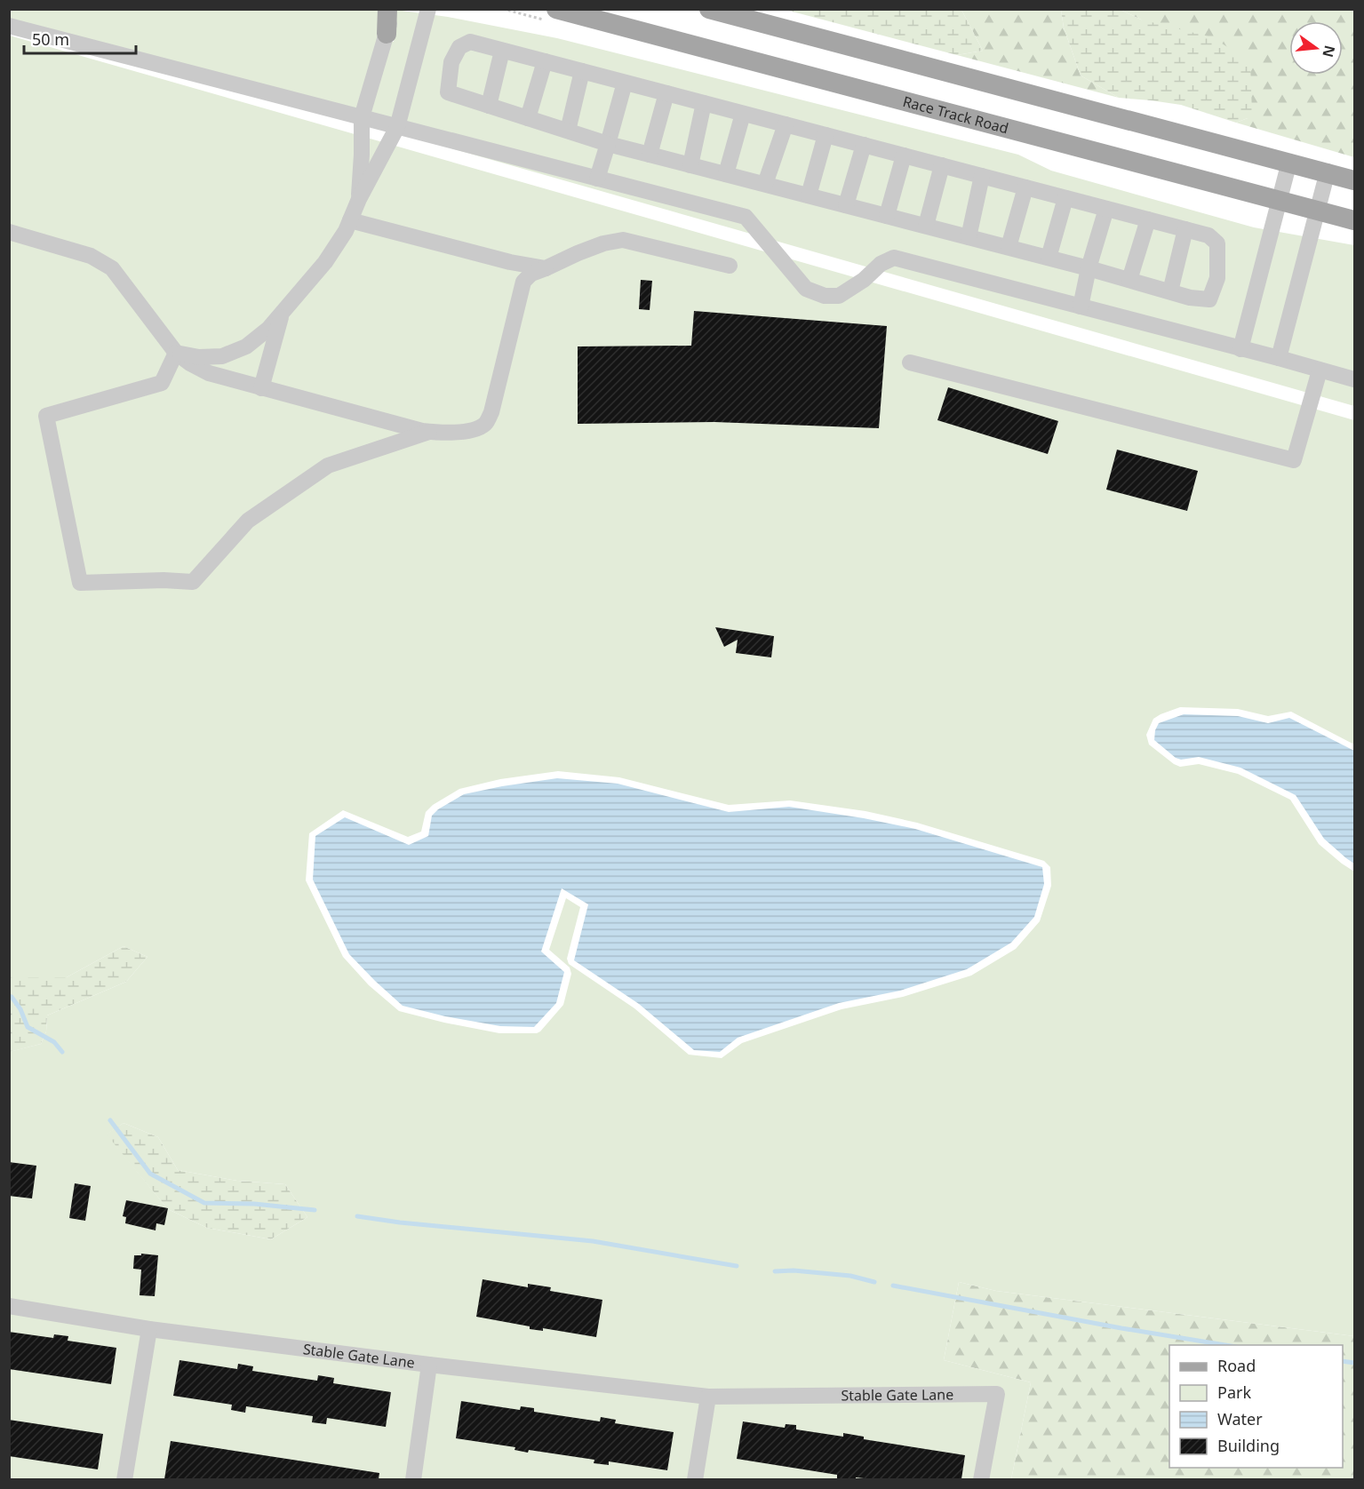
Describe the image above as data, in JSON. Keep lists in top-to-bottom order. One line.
{"streets":{"main road":["Race Track Road"],"lane":["Stable Gate Lane"]},"legend":["Road","Park","Water","Building"],"scale_bar":"50 m","north":"right"}
